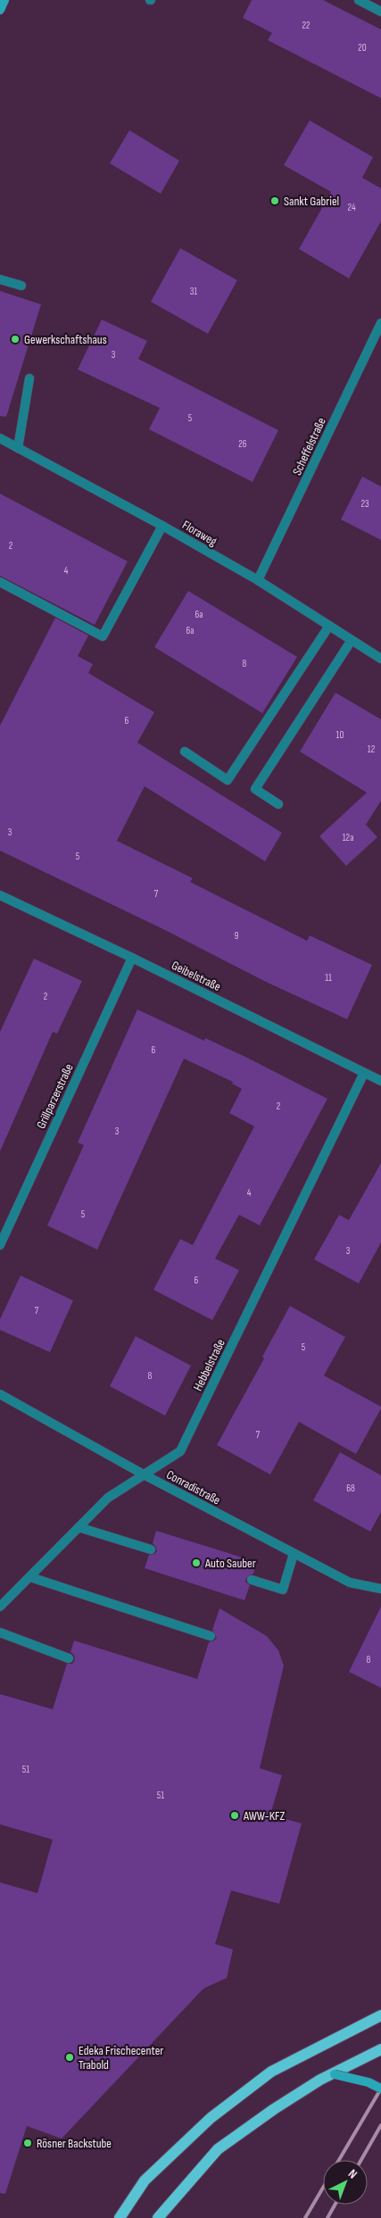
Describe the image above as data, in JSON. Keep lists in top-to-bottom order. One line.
{"streets":{"street":["Scheffelstraße","Floraweg","Geibelstraße","Grillparzerstraße","Hebbelstraße","Conradistraße"]},"crossings":[["Scheffelstraße","Floraweg"],["Geibelstraße","Grillparzerstraße"],["Geibelstraße","Hebbelstraße"],["Hebbelstraße","Conradistraße"]],"places":["Sankt Gabriel","Gewerkschaftshaus","Auto Sauber","AWW-KFZ","Edeka Frischecenter Trabold","Rösner Backstube"],"house_numbers":["22","20","24","31","3","5","26","23","2","4","6a","6a","8","6","10","12","3","12a","5","7","9","11","2","6","2","3","4","5","3","6","7","5","8","7","68","8","51","51"],"north":"top right"}
